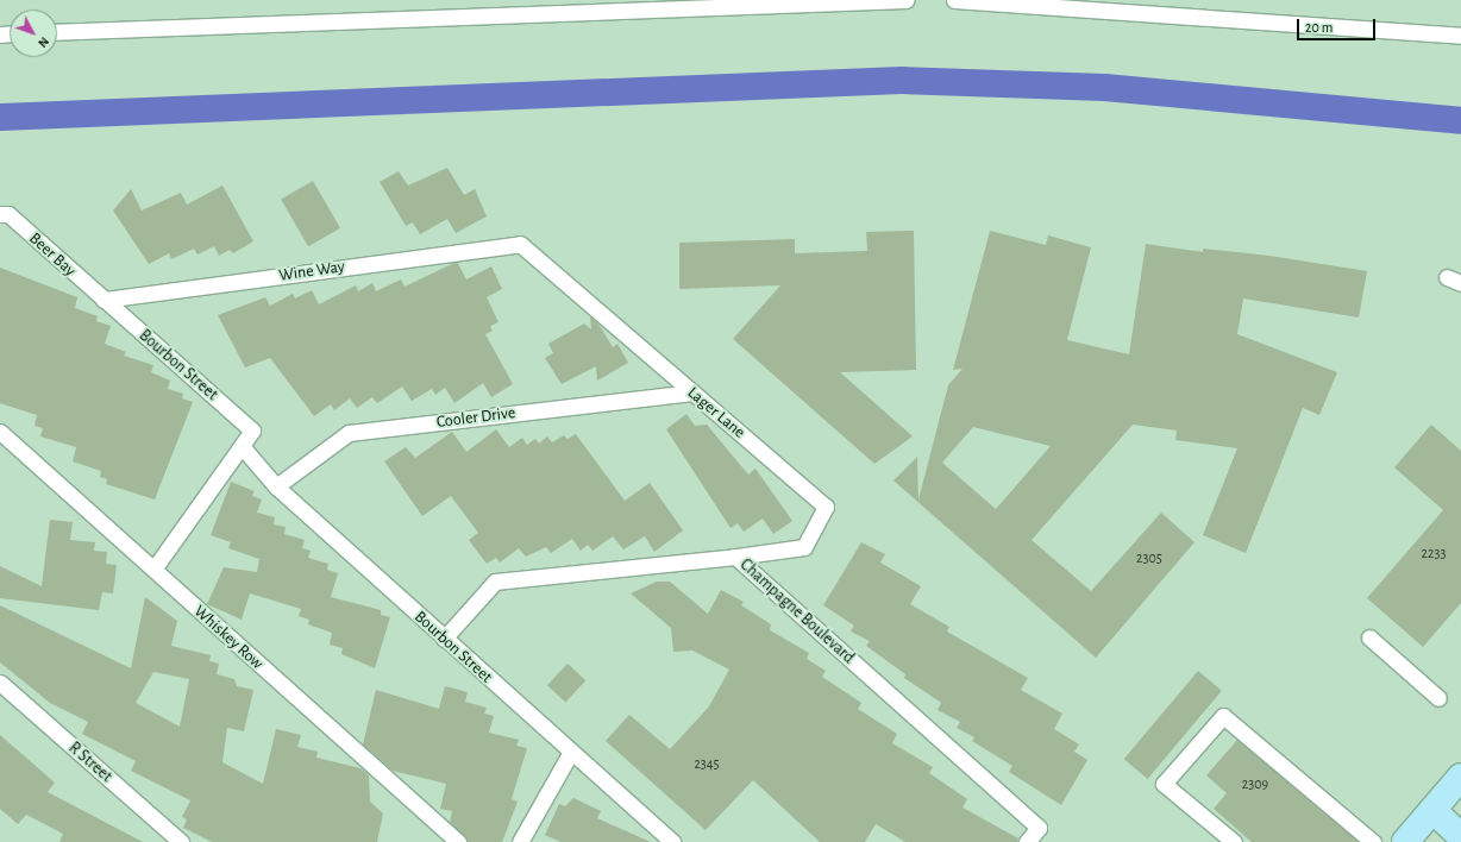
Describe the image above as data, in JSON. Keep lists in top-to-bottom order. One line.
{"streets":{"lane":["Beer Bay","Wine Way","Bourbon Street","Lager Lane","Cooler Drive","Champagne Boulevard","Whiskey Row","R Street"]},"crossings":[["Beer Bay","Wine Way"],["Beer Bay","Bourbon Street"],["Wine Way","Bourbon Street"],["Wine Way","Lager Lane"],["Bourbon Street","Cooler Drive"],["Bourbon Street","Champagne Boulevard"],["Lager Lane","Cooler Drive"],["Lager Lane","Champagne Boulevard"]],"house_numbers":["2233","2305","2345","2309"],"scale_bar":"20 m","north":"bottom right"}
